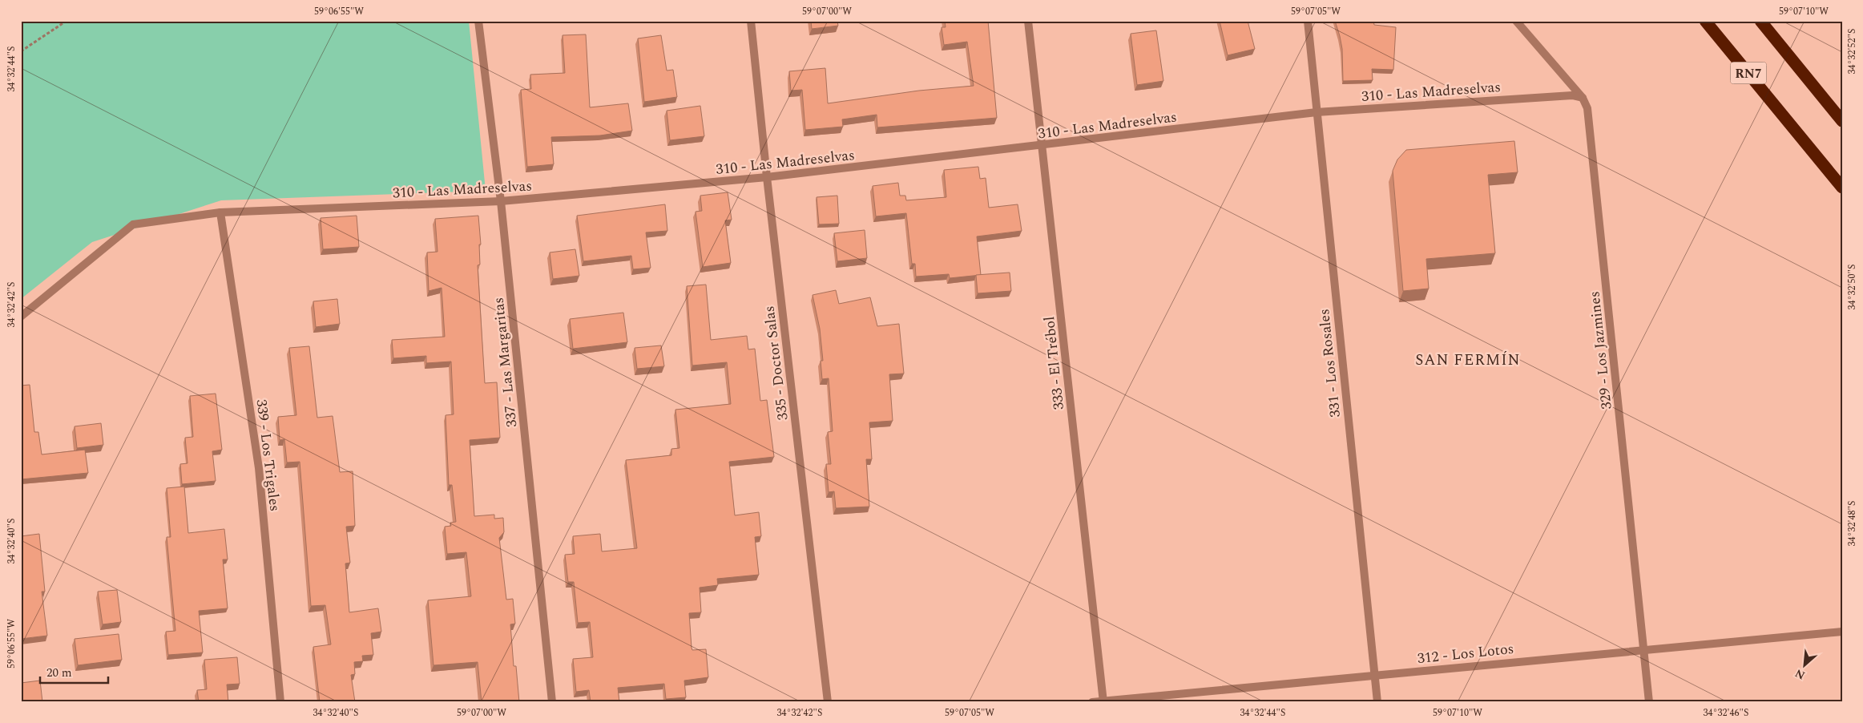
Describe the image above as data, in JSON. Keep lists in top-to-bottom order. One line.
{"streets":{"highway":["RN7"],"street":["310 - Las Madreselvas","329 - Los Jazmines","337 - Las Margaritas","335 - Doctor Salas","333 - El Trébol","331 - Los Rosales","339 - Los Trigales","312 - Los Lotos"]},"crossings":[["310 - Las Madreselvas","329 - Los Jazmines"],["310 - Las Madreselvas","337 - Las Margaritas"],["310 - Las Madreselvas","335 - Doctor Salas"],["310 - Las Madreselvas","333 - El Trébol"],["310 - Las Madreselvas","331 - Los Rosales"],["310 - Las Madreselvas","339 - Los Trigales"],["329 - Los Jazmines","312 - Los Lotos"],["333 - El Trébol","312 - Los Lotos"],["331 - Los Rosales","312 - Los Lotos"]],"districts":["SAN FERMÍN"],"scale_bar":"20 m","north":"bottom left","coordinates":["59°06'55\"W","59°07'00\"W","59°07'05\"W","59°07'10\"W","34°32'52\"S","34°32'44\"S","34°32'50\"S","34°32'42\"S","34°32'48\"S","34°32'40\"S","34°32'46\"S"]}
